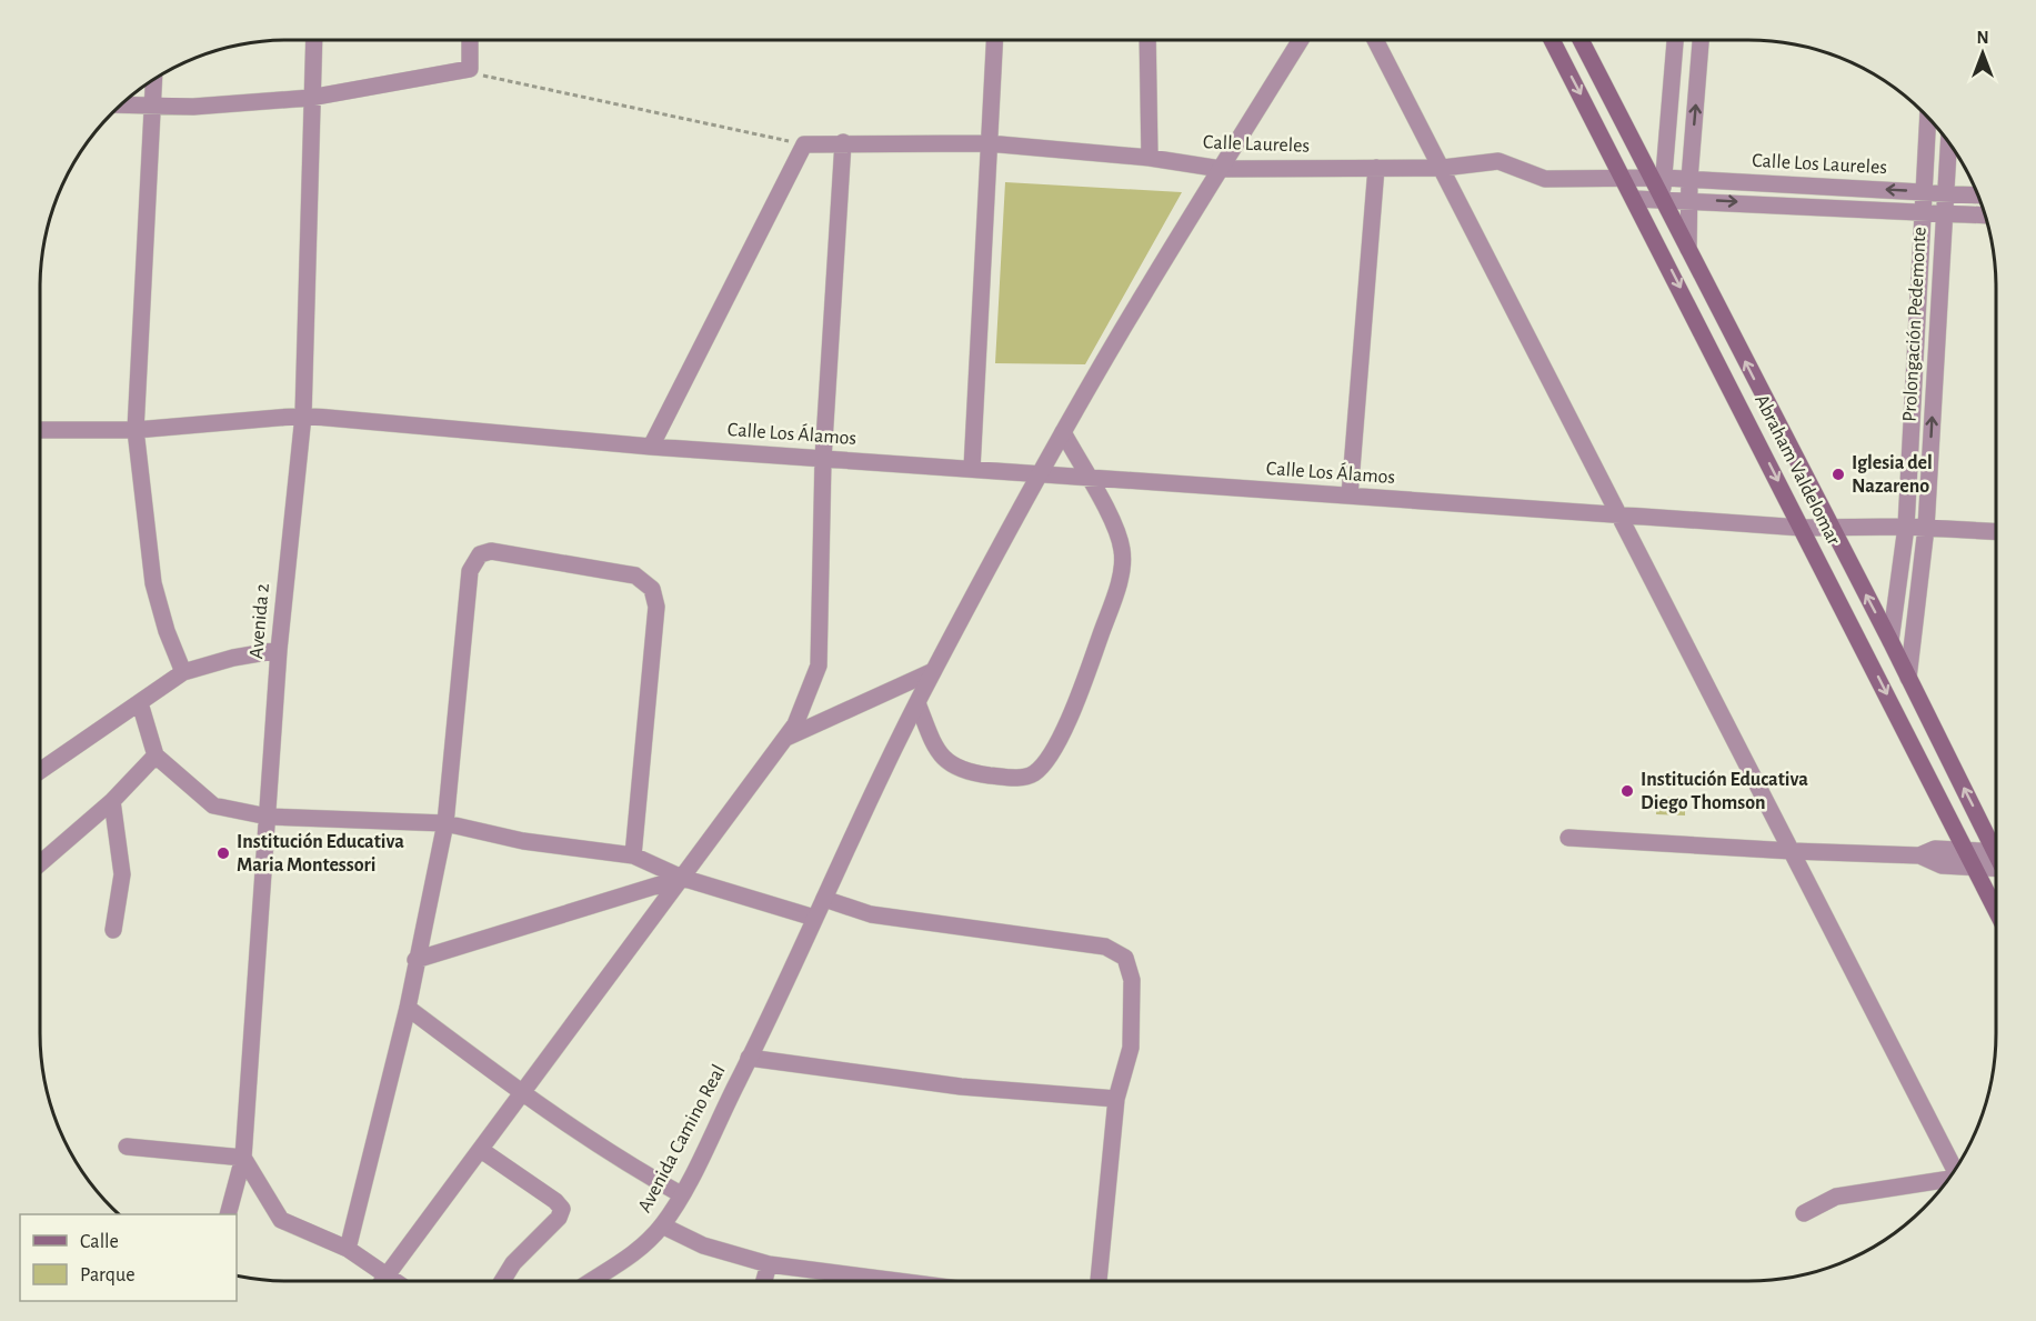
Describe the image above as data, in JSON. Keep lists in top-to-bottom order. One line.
{"streets":{"main road":["Abraham Valdelomar"],"street":["Calle Laureles","Calle Los Laureles","Prolongación Pedemonte","Calle Los Álamos","Avenida 2","Avenida Camino Real"]},"crossings":[["Calle Laureles","Calle Los Laureles"],["Calle Laureles","Abraham Valdelomar"],["Calle Laureles","Avenida Camino Real"],["Calle Los Laureles","Prolongación Pedemonte"],["Calle Los Laureles","Abraham Valdelomar"],["Prolongación Pedemonte","Calle Los Álamos"],["Prolongación Pedemonte","Abraham Valdelomar"],["Calle Los Álamos","Abraham Valdelomar"],["Calle Los Álamos","Avenida 2"],["Calle Los Álamos","Avenida Camino Real"]],"places":["Iglesia del Nazareno","Institución Educativa Diego Thomson","Institución Educativa Maria Montessori"],"legend":["Calle","Parque"],"north":"top"}
